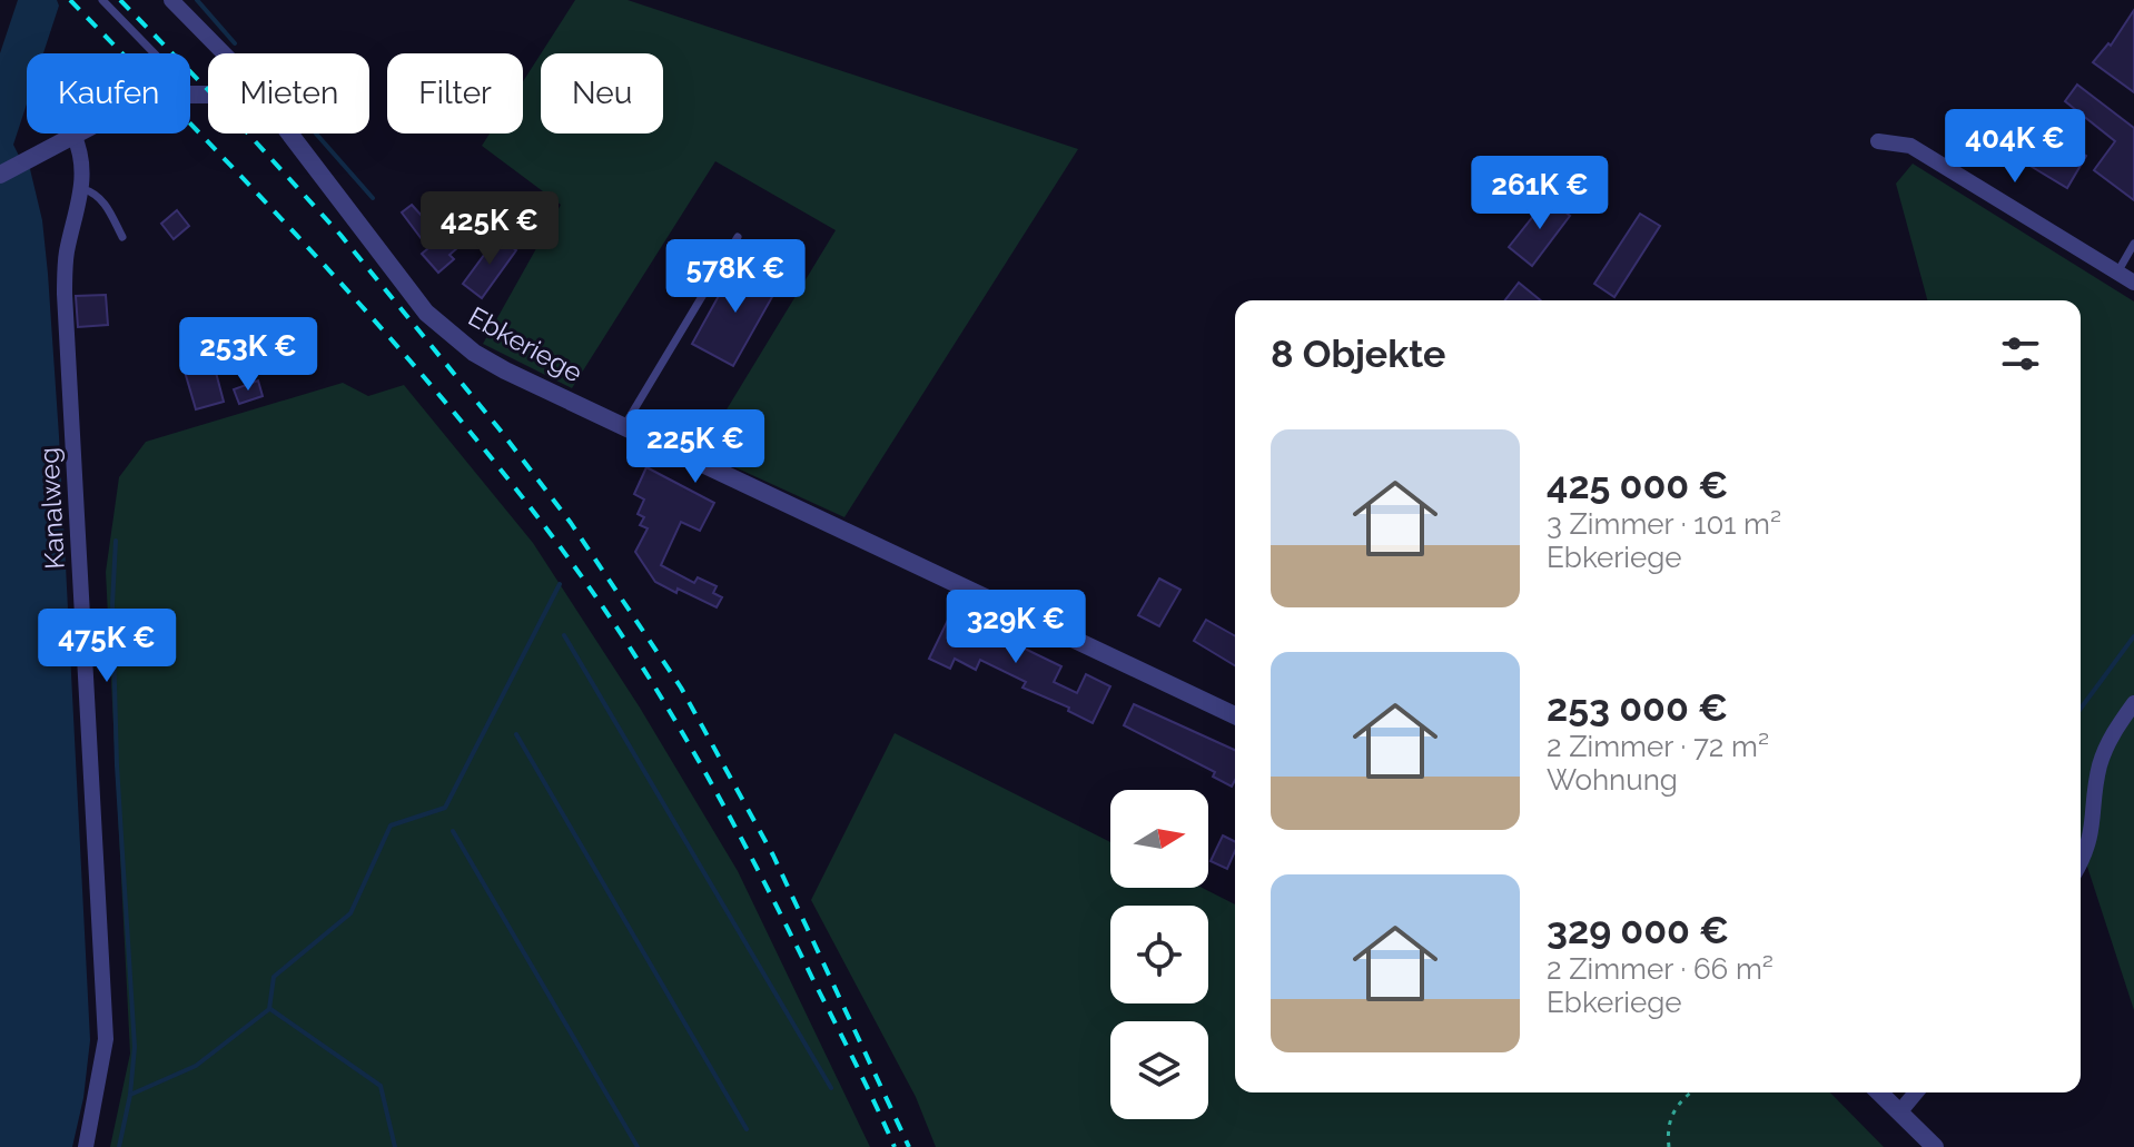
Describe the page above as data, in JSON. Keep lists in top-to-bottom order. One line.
{"streets":{"street":["Ebkeriege","Kanalweg"]},"crossings":[["Ebkeriege","Kanalweg"]],"north":"right","page":{"chip":["Kaufen","Mieten","Filter","Neu"],"price":["404K €","261K €","425K €","578K €","253K €","225K €","329K €","475K €"],"heading":"8 Objekte","list":[{"name":"425 000 €","note":"3 Zimmer · 101 m² · Ebkeriege"},{"name":"253 000 €","note":"2 Zimmer · 72 m² · Wohnung"},{"name":"329 000 €","note":"2 Zimmer · 66 m² · Ebkeriege"}]}}
